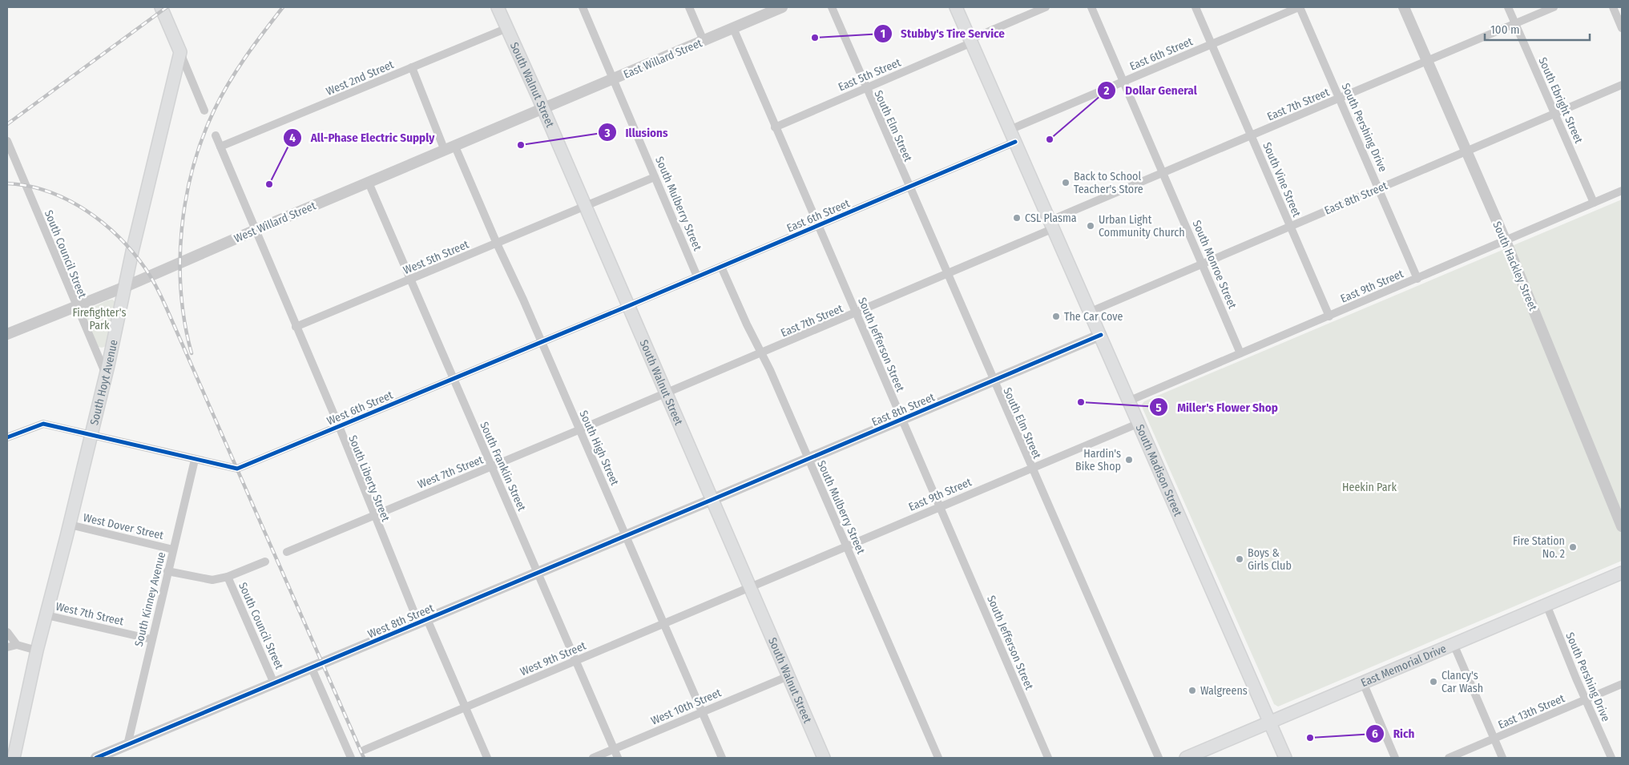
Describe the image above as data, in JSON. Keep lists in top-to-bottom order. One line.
{"streets":{"main road":["South Walnut Street","South Hoyt Avenue","South Madison Street","East Memorial Drive"],"street":["East 6th Street","East Willard Street","East 5th Street","West 2nd Street","South Ebright Street","East 7th Street","South Elm Street","South Pershing Drive","South Vine Street","East 8th Street","South Mulberry Street","West Willard Street","South Council Street","West 5th Street","South Monroe Street","South Hackley Street","East 9th Street","South Jefferson Street","West 6th Street","South High Street","South Franklin Street","West 7th Street","South Liberty Street","West Dover Street","South Kinney Avenue","West 8th Street","West 9th Street","West 10th Street","East 13th Street"]},"crossings":[["East 6th Street","South Walnut Street"],["East 6th Street","South Elm Street"],["East 6th Street","South Pershing Drive"],["East 6th Street","South Vine Street"],["East 6th Street","South Mulberry Street"],["East 6th Street","South Monroe Street"],["East 6th Street","South Jefferson Street"],["East 6th Street","West 6th Street"],["East 6th Street","South Madison Street"],["East Willard Street","South Walnut Street"],["East Willard Street","South Mulberry Street"],["East Willard Street","West Willard Street"],["East Willard Street","South Jefferson Street"],["East 5th Street","South Elm Street"],["East 5th Street","South Jefferson Street"],["East 5th Street","South Madison Street"],["West 2nd Street","South Walnut Street"],["West 2nd Street","South Liberty Street"],["South Walnut Street","East 7th Street"],["South Walnut Street","East 8th Street"],["South Walnut Street","West Willard Street"],["South Walnut Street","West 5th Street"],["South Walnut Street","East 9th Street"],["South Walnut Street","West 6th Street"],["South Walnut Street","West 7th Street"],["South Walnut Street","West 8th Street"],["South Walnut Street","West 9th Street"],["South Walnut Street","West 10th Street"],["South Ebright Street","East 7th Street"],["South Ebright Street","East 8th Street"],["South Ebright Street","East 9th Street"],["East 7th Street","South Elm Street"],["East 7th Street","South Pershing Drive"],["East 7th Street","South Vine Street"],["East 7th Street","South Mulberry Street"],["East 7th Street","South Monroe Street"],["East 7th Street","South Hackley Street"],["East 7th Street","South Jefferson Street"],["East 7th Street","South Madison Street"],["East 7th Street","West 7th Street"],["South Elm Street","East 8th Street"],["South Elm Street","East 9th Street"],["South Pershing Drive","East 8th Street"],["South Pershing Drive","East 9th Street"],["South Pershing Drive","East Memorial Drive"],["South Pershing Drive","East 13th Street"],["South Vine Street","East 8th Street"],["South Vine Street","East 9th Street"],["East 8th Street","South Mulberry Street"],["East 8th Street","South Monroe Street"],["East 8th Street","South Hackley Street"],["East 8th Street","South Jefferson Street"],["East 8th Street","South Madison Street"],["East 8th Street","West 8th Street"],["South Mulberry Street","East 9th Street"],["West Willard Street","South Council Street"],["West Willard Street","South Hoyt Avenue"],["West Willard Street","South High Street"],["West Willard Street","South Franklin Street"],["West Willard Street","South Liberty Street"],["South Council Street","South Hoyt Avenue"],["South Council Street","West 8th Street"],["West 5th Street","South High Street"],["West 5th Street","South Franklin Street"],["West 5th Street","South Liberty Street"],["South Monroe Street","East 9th Street"],["South Hackley Street","East 9th Street"],["East 9th Street","South Jefferson Street"],["East 9th Street","South Madison Street"],["East 9th Street","West 9th Street"],["South Hoyt Avenue","West 6th Street"],["South Hoyt Avenue","West 7th Street"],["South Hoyt Avenue","West Dover Street"],["West 6th Street","South High Street"],["West 6th Street","South Franklin Street"],["West 6th Street","South Liberty Street"],["West 6th Street","South Kinney Avenue"],["South High Street","West 7th Street"],["South High Street","West 8th Street"],["South High Street","West 9th Street"],["South High Street","West 10th Street"],["South Franklin Street","West 7th Street"],["South Franklin Street","West 8th Street"],["South Franklin Street","West 9th Street"],["South Franklin Street","West 10th Street"],["South Madison Street","East Memorial Drive"],["West 7th Street","South Liberty Street"],["West 7th Street","South Kinney Avenue"],["South Liberty Street","West 8th Street"],["South Liberty Street","West 9th Street"],["West Dover Street","South Kinney Avenue"],["South Kinney Avenue","West 8th Street"]],"parks":["Firefighter's Park","Heekin Park"],"places":["Stubby's Tire Service","Dollar General","Illusions","Back to School Teacher's Store","All-Phase Electric Supply","CSL Plasma","Urban Light Community Church","The Car Cove","Miller's Flower Shop","Hardin's Bike Shop","Fire Station No. 2","Boys & Girls Club","Clancy's Car Wash","Walgreens","Rich"],"scale_bar":"100 m"}
